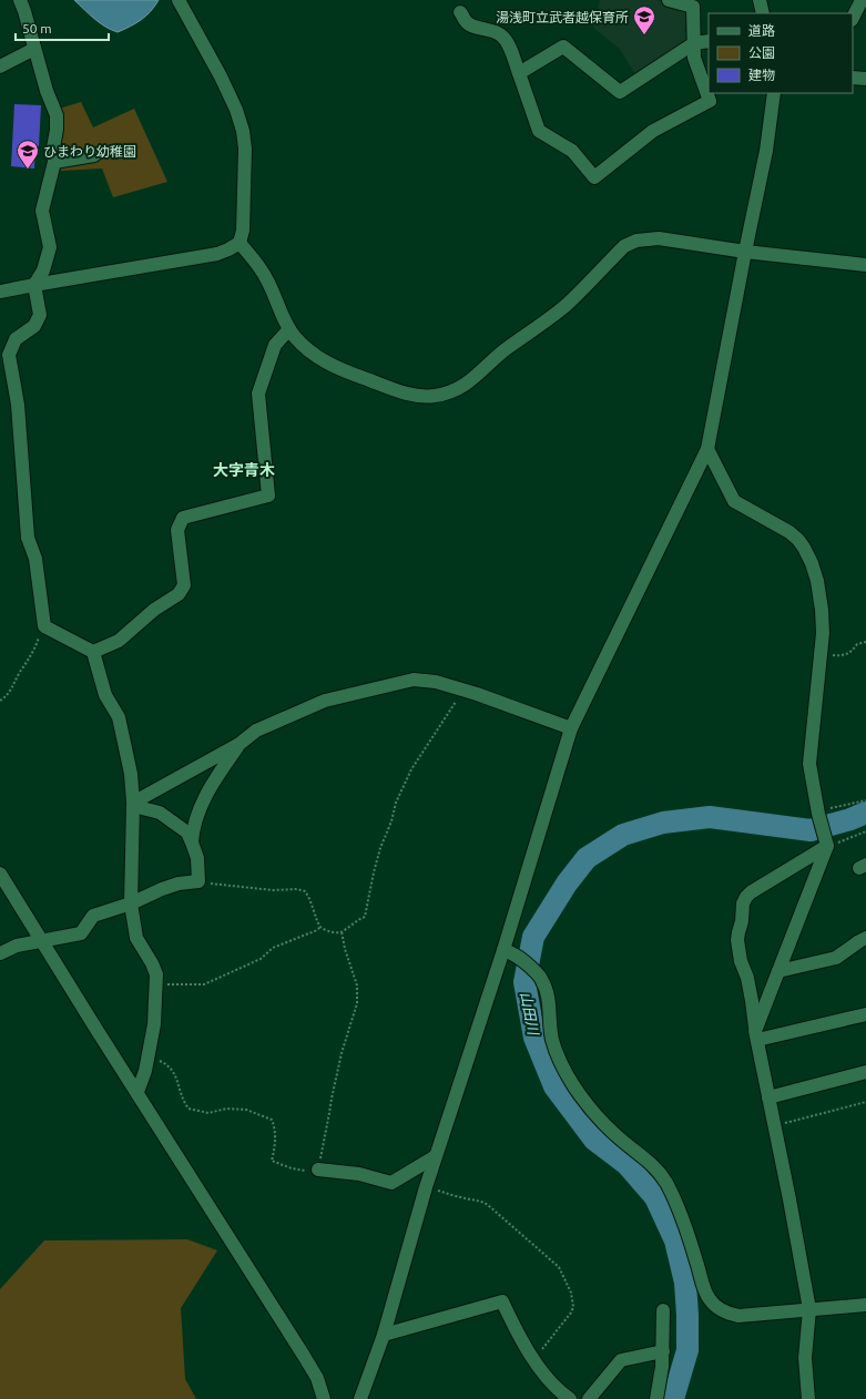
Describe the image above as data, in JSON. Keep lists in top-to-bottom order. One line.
{"districts":["大字青木"],"water":["山田川"],"places":{"school or university":["湯浅町立武者越保育所","ひまわり幼稚園"]},"legend":["道路","公園","建物"],"scale_bar":"50 m"}
